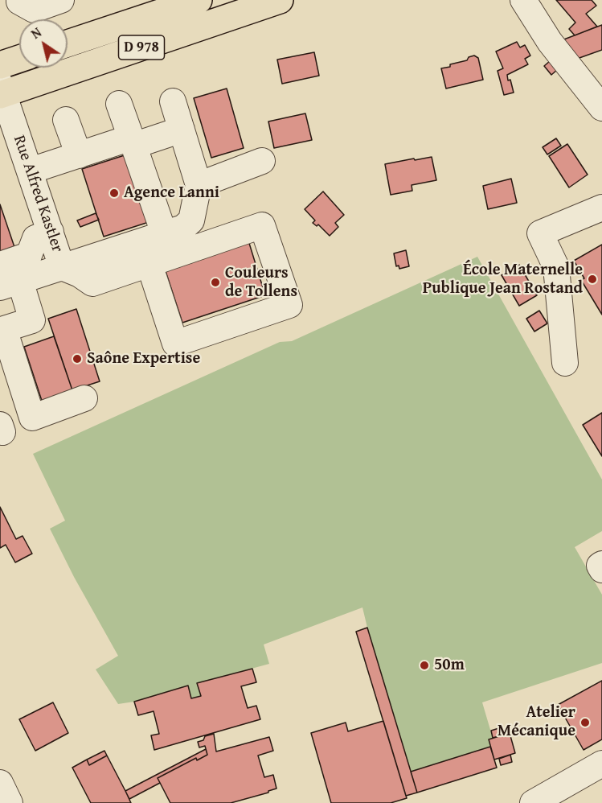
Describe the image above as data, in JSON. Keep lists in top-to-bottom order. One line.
{"streets":{"main road":["D 978"],"street":["Rue Alfred Kastler"]},"crossings":[["D 978","Rue Alfred Kastler"]],"places":["Agence Lanni","École Maternelle Publique Jean Rostand","Couleurs de Tollens","Saône Expertise","50m","Atelier Mécanique"],"north":"top left"}
